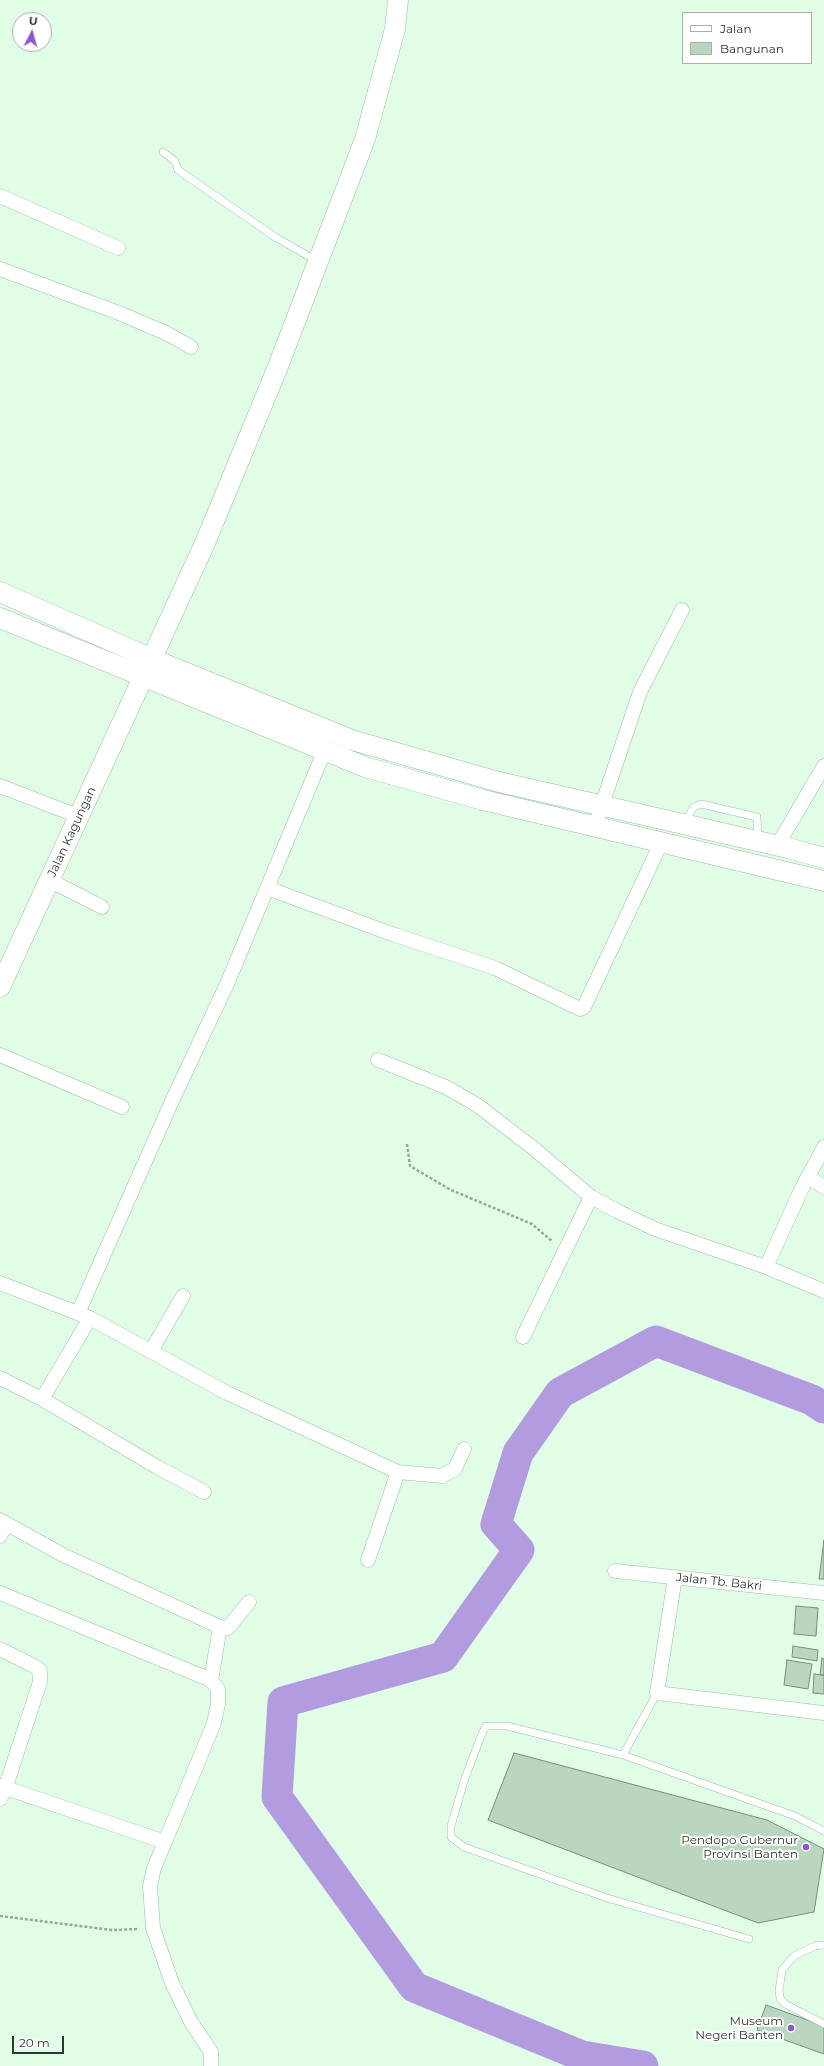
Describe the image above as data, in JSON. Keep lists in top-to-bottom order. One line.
{"streets":{"main road":["Jalan Kagungan"],"street":["Jalan Tb. Bakri"]},"places":["Pendopo Gubernur Provinsi Banten","Museum Negeri Banten"],"legend":["Jalan","Bangunan"],"scale_bar":"20 m","north":"top"}
